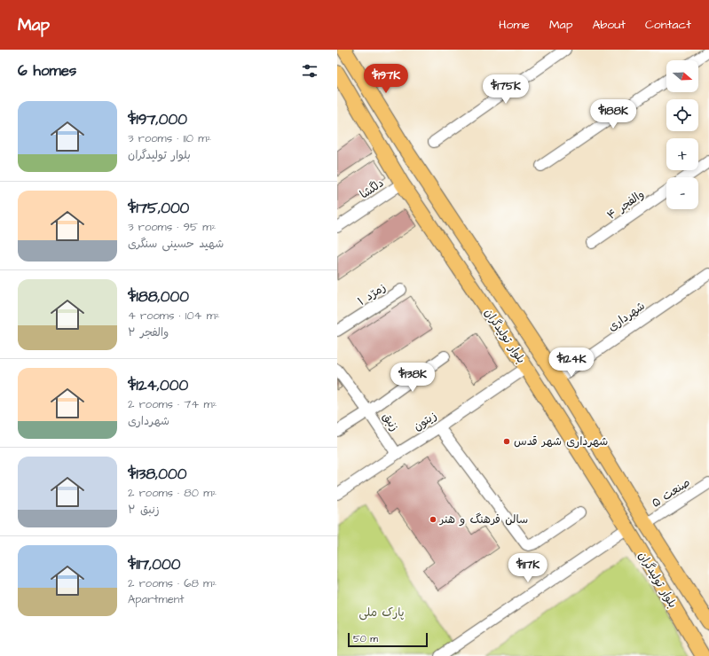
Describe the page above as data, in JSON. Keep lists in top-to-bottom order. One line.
{"streets":{"main road":["بلوار تولیدگران"],"street":["دلگشا","والفجر ۴","زمرّد ۱","شهرداری","زیتون","زنبق","صنعت ۵"]},"crossings":[["دلگشا","بلوار تولیدگران"],["شهرداری","بلوار تولیدگران"],["بلوار تولیدگران","زیتون"],["بلوار تولیدگران","صنعت ۵"],["زیتون","زنبق"]],"parks":["پارک ملی"],"places":["شهرداری شهر قدس","سالن فرهنگ و هنر"],"scale_bar":"50 m","north":"right","page":{"header":"Map","nav":["Home","Map","About","Contact"],"heading":"6 homes","map_buttons":["+","−"],"price":["$197K","$175K","$188K","$124K","$138K","$117K"],"list":[{"name":"$197,000","note":"3 rooms · 110 m² · بلوار تولیدگران"},{"name":"$175,000","note":"3 rooms · 95 m² · شهید حسینی سنگری"},{"name":"$188,000","note":"4 rooms · 104 m² · والفجر ۲"},{"name":"$124,000","note":"2 rooms · 74 m² · شهرداری"},{"name":"$138,000","note":"2 rooms · 80 m² · زنبق ۲"},{"name":"$117,000","note":"2 rooms · 68 m² · Apartment"}],"scale":"50 m"}}
